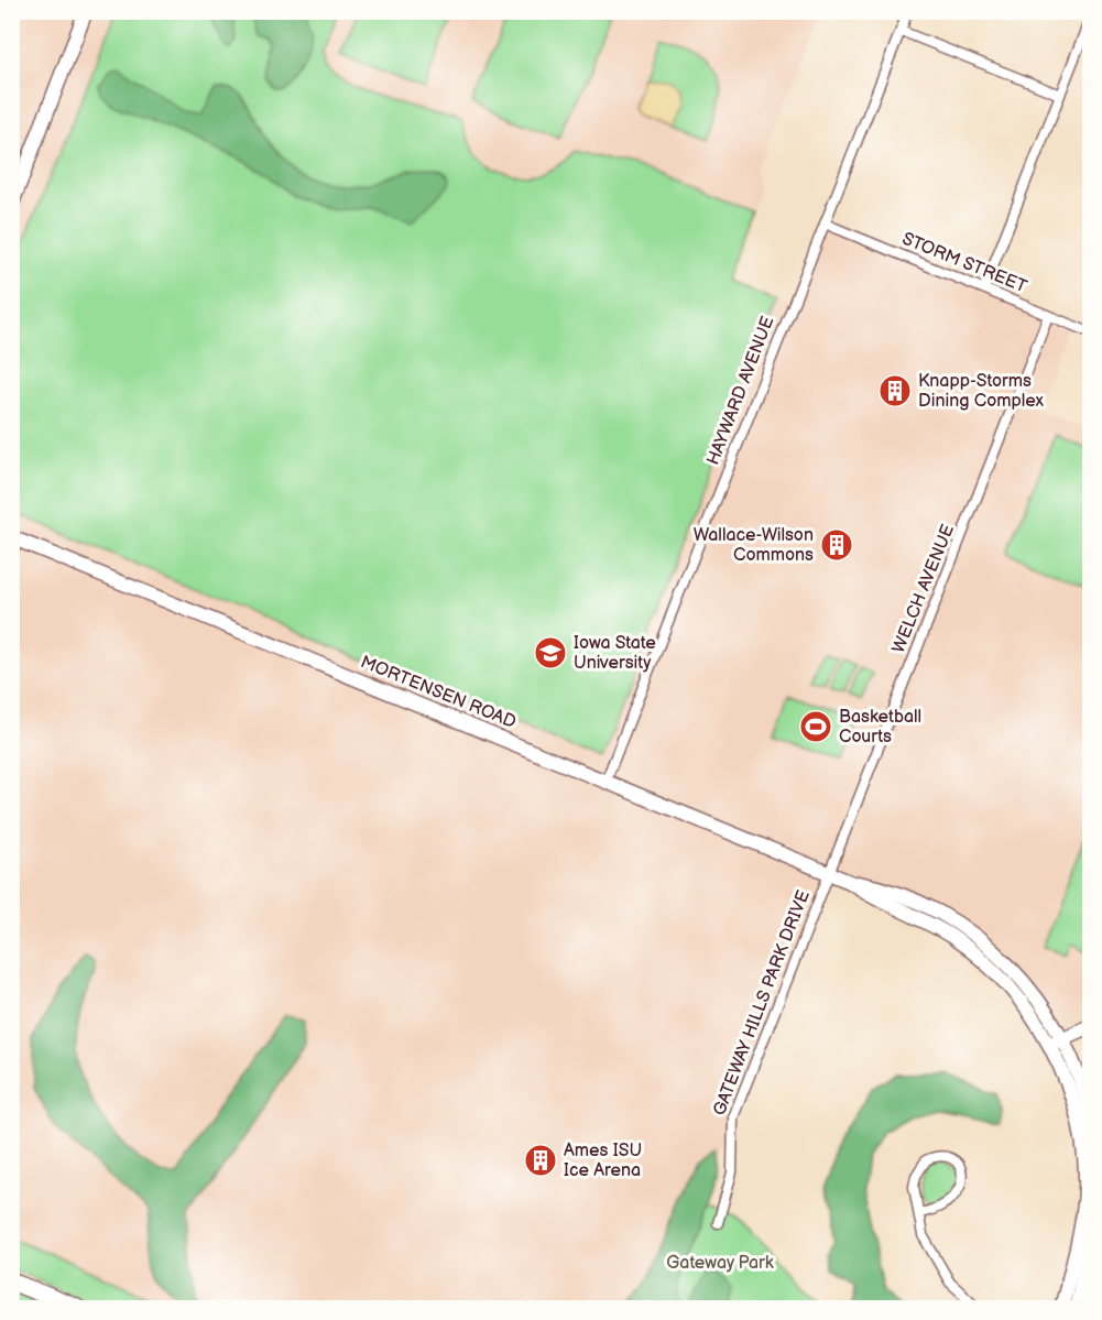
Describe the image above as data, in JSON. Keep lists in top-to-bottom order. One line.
{"streets":{"street":["STORM STREET","HAYWARD AVENUE","WELCH AVENUE","MORTENSEN ROAD","GATEWAY HILLS PARK DRIVE"]},"crossings":[["STORM STREET","HAYWARD AVENUE"],["STORM STREET","WELCH AVENUE"],["HAYWARD AVENUE","MORTENSEN ROAD"],["WELCH AVENUE","MORTENSEN ROAD"],["WELCH AVENUE","GATEWAY HILLS PARK DRIVE"],["MORTENSEN ROAD","GATEWAY HILLS PARK DRIVE"]],"parks":["Gateway Park"],"places":{"building":["Knapp-Storms Dining Complex","Wallace-Wilson Commons","Ames ISU Ice Arena"],"school or university":["Iowa State University"],"sports":["Basketball Courts"]}}
